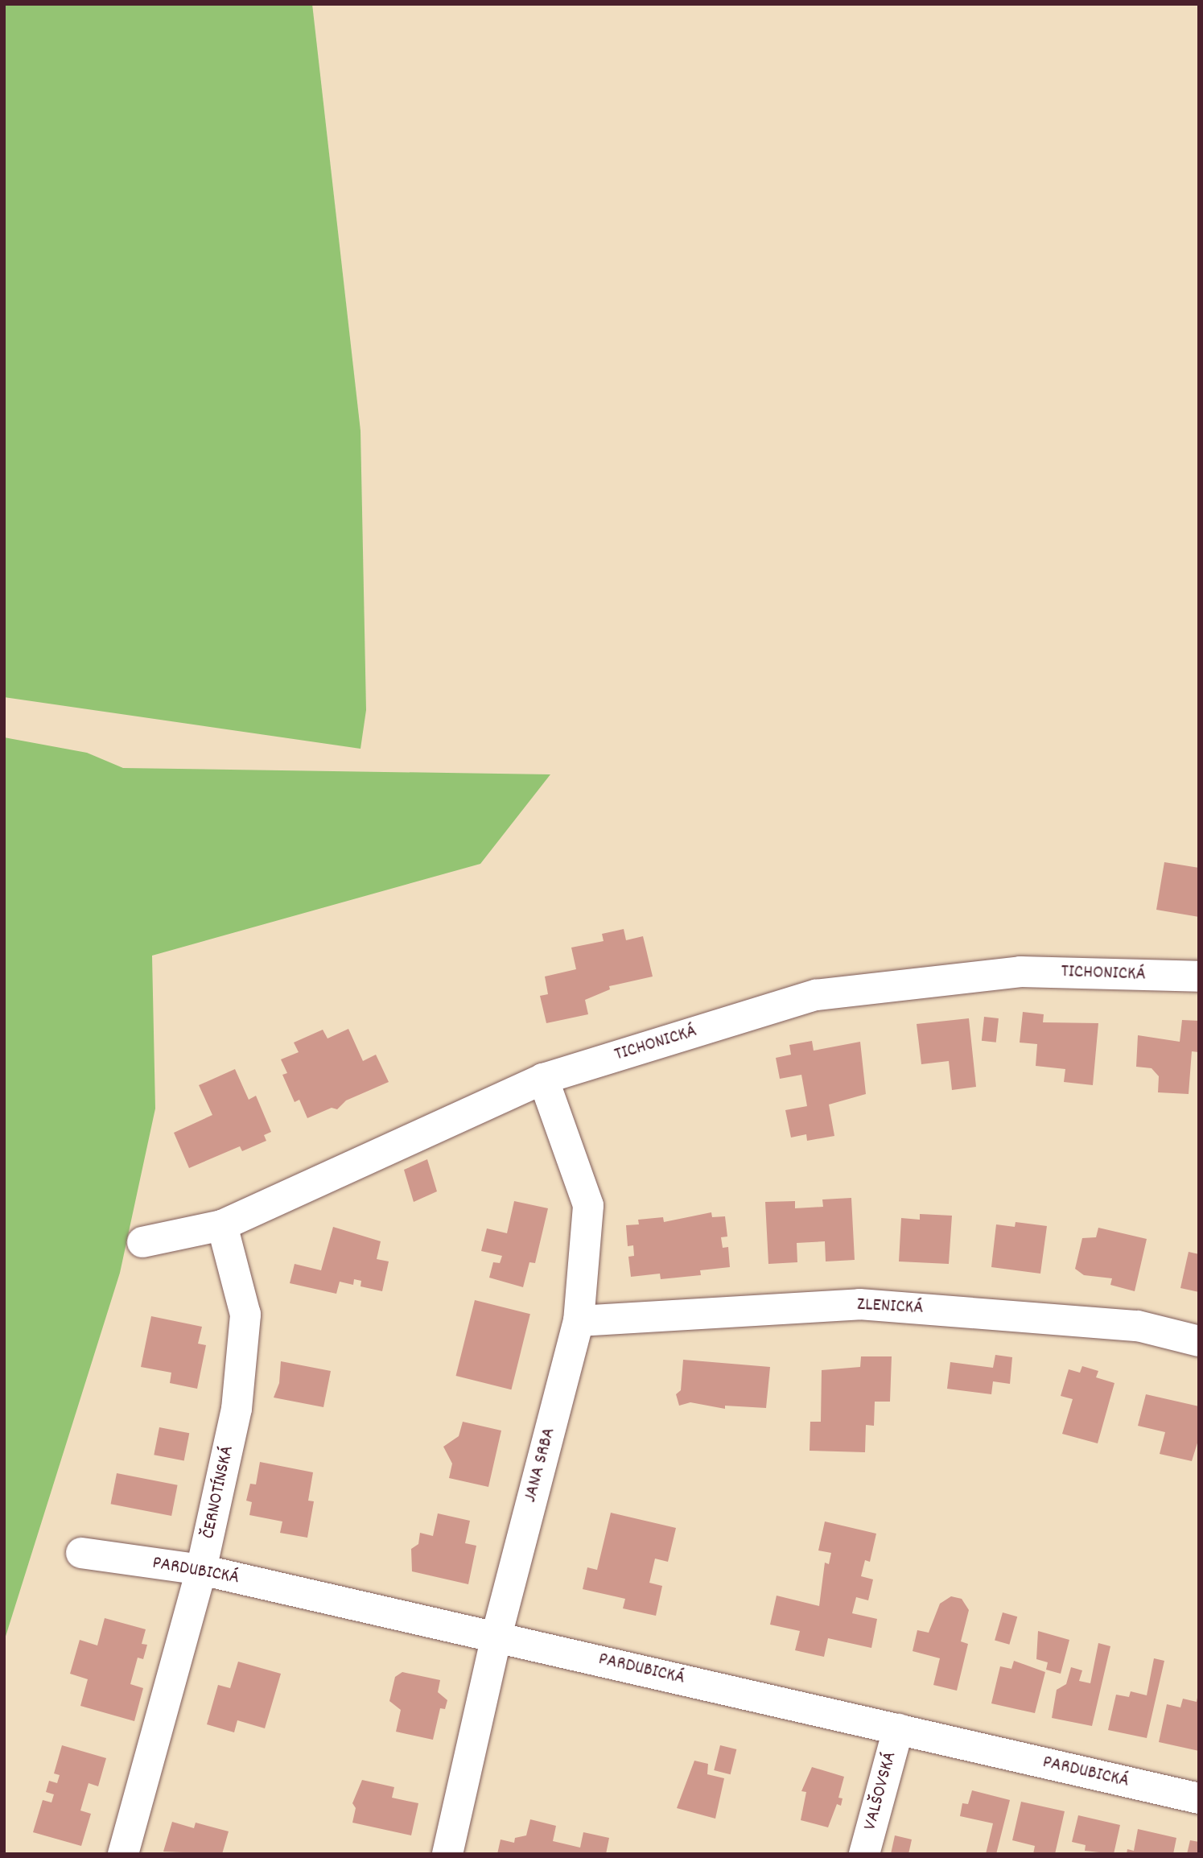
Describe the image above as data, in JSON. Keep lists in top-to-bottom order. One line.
{"streets":{"street":["TICHONICKÁ","ZLENICKÁ","JANA SRBA","ČERNOTÍNSKÁ","PARDUBICKÁ","VALŠOVSKÁ"]},"crossings":[["TICHONICKÁ","JANA SRBA"],["TICHONICKÁ","ČERNOTÍNSKÁ"],["ZLENICKÁ","JANA SRBA"],["JANA SRBA","PARDUBICKÁ"],["ČERNOTÍNSKÁ","PARDUBICKÁ"],["PARDUBICKÁ","VALŠOVSKÁ"]]}
